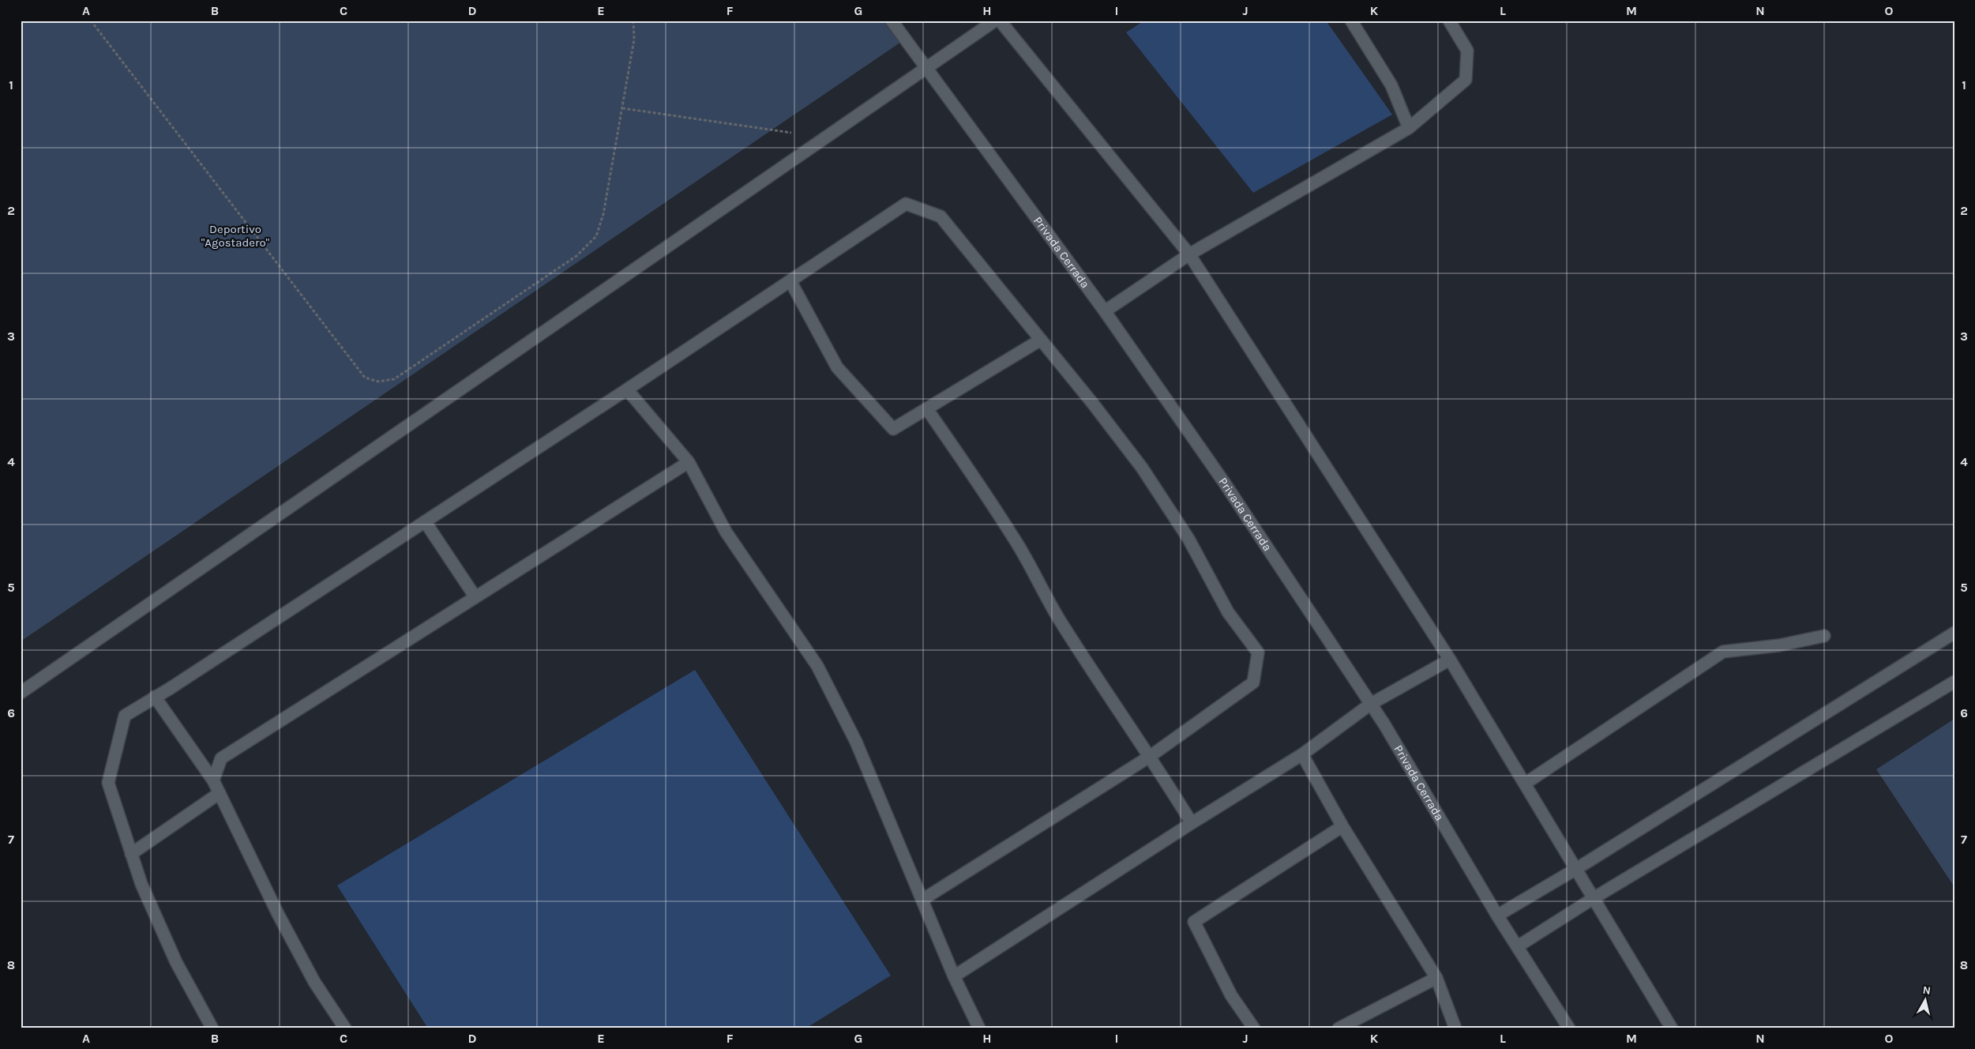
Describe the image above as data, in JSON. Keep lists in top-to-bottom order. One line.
{"streets":{"street":["Privada Cerrada"]},"parks":["Deportivo \"Agostadero\""],"north":"top","grid":{"columns":["A","B","C","D","E","F","G","H","I","J","K","L","M","N","O"],"rows":["1","2","3","4","5","6","7","8"]}}
